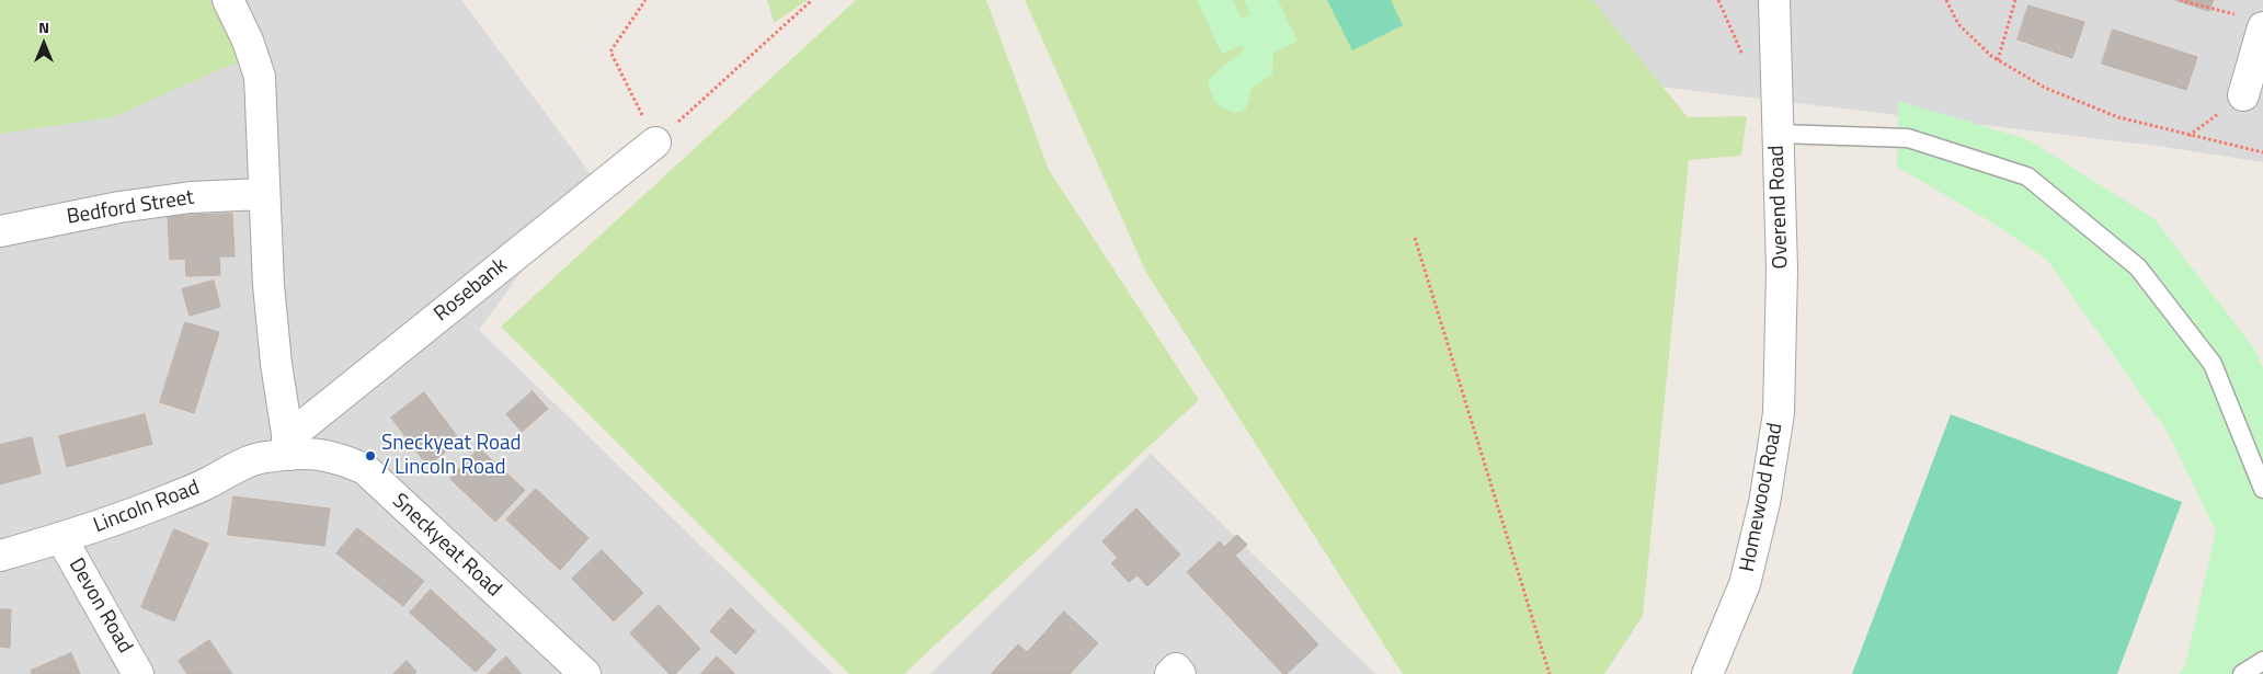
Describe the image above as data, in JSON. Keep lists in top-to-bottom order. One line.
{"streets":{"street":["Overend Road","Bedford Street","Rosebank","Homewood Road","Lincoln Road","Sneckyeat Road","Devon Road"]},"crossings":[["Overend Road","Homewood Road"],["Rosebank","Lincoln Road"],["Rosebank","Sneckyeat Road"],["Lincoln Road","Sneckyeat Road"],["Lincoln Road","Devon Road"]],"places":["Sneckyeat Road / Lincoln Road"],"north":"top"}
